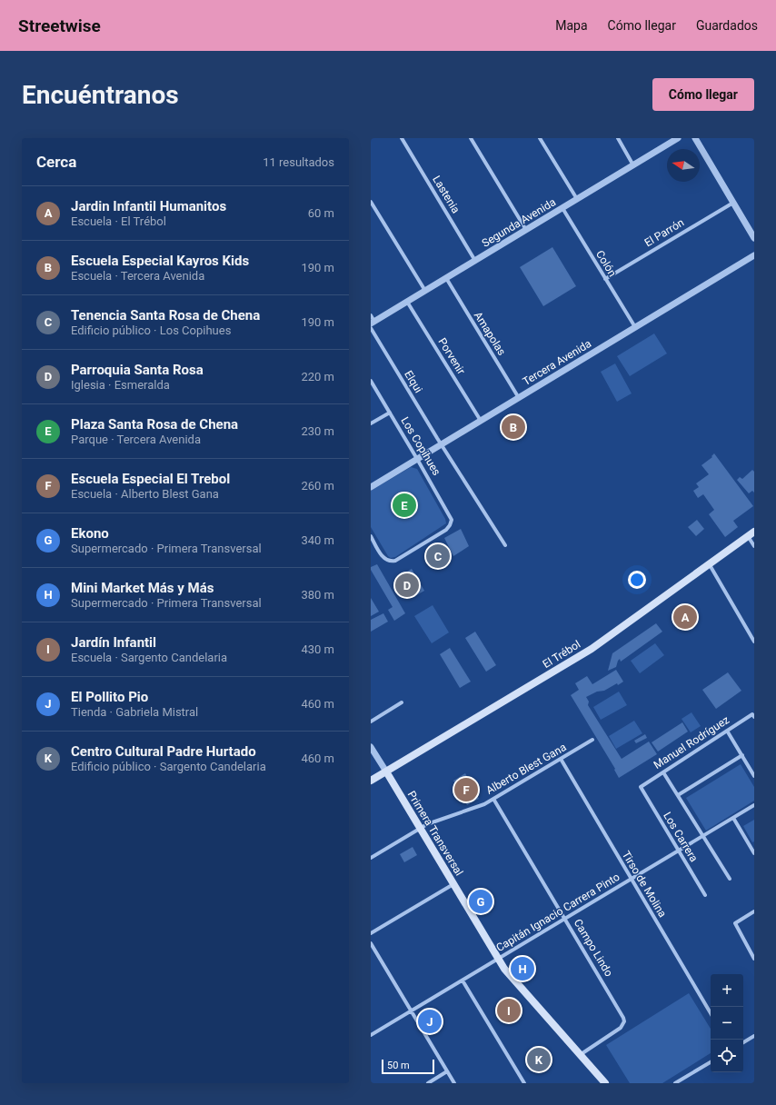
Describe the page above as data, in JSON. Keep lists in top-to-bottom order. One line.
{"streets":{"main road":["El Trébol","Primera Transversal"],"street":["Lastenia","Segunda Avenida","El Parrón","Colón","Amapolas","Porvenir","Tercera Avenida","Elqui","Los Copihues","Manuel Rodríguez","Alberto Blest Gana","Los Carrera","Tirso de Molina","Capitán Ignacio Carrera Pinto","Campo Lindo"]},"crossings":[["Lastenia","Segunda Avenida"],["Segunda Avenida","Colón"],["Segunda Avenida","Amapolas"],["Segunda Avenida","Porvenir"],["El Parrón","Colón"],["Colón","Tercera Avenida"],["Amapolas","Tercera Avenida"],["Porvenir","Tercera Avenida"],["Tercera Avenida","Elqui"],["Tercera Avenida","Los Copihues"],["El Trébol","Primera Transversal"],["Manuel Rodríguez","Los Carrera"],["Alberto Blest Gana","Primera Transversal"],["Alberto Blest Gana","Tirso de Molina"],["Alberto Blest Gana","Campo Lindo"],["Primera Transversal","Capitán Ignacio Carrera Pinto"],["Primera Transversal","Campo Lindo"],["Los Carrera","Capitán Ignacio Carrera Pinto"],["Tirso de Molina","Capitán Ignacio Carrera Pinto"],["Capitán Ignacio Carrera Pinto","Campo Lindo"]],"scale_bar":"50 m","north":"left","page":{"header":"Streetwise","nav":["Mapa","Cómo llegar","Guardados"],"buttons":"Cómo llegar","title":"Encuéntranos","heading":["Cerca","11 resultados"],"list":[{"mark":"A","name":"Jardin Infantil Humanitos","note":"Escuela · El Trébol","value":"60 m"},{"mark":"B","name":"Escuela Especial Kayros Kids","note":"Escuela · Tercera Avenida","value":"190 m"},{"mark":"C","name":"Tenencia Santa Rosa de Chena","note":"Edificio público · Los Copihues","value":"190 m"},{"mark":"D","name":"Parroquia Santa Rosa","note":"Iglesia · Esmeralda","value":"220 m"},{"mark":"E","name":"Plaza Santa Rosa de Chena","note":"Parque · Tercera Avenida","value":"230 m"},{"mark":"F","name":"Escuela Especial El Trebol","note":"Escuela · Alberto Blest Gana","value":"260 m"},{"mark":"G","name":"Ekono","note":"Supermercado · Primera Transversal","value":"340 m"},{"mark":"H","name":"Mini Market Más y Más","note":"Supermercado · Primera Transversal","value":"380 m"},{"mark":"I","name":"Jardín Infantil","note":"Escuela · Sargento Candelaria","value":"430 m"},{"mark":"J","name":"El Pollito Pio","note":"Tienda · Gabriela Mistral","value":"460 m"},{"mark":"K","name":"Centro Cultural Padre Hurtado","note":"Edificio público · Sargento Candelaria","value":"460 m"}],"pins":["B","E","C","D","A","F","G","H","I","J","K"],"map_buttons":["+","−"],"scale":"50 m"}}
